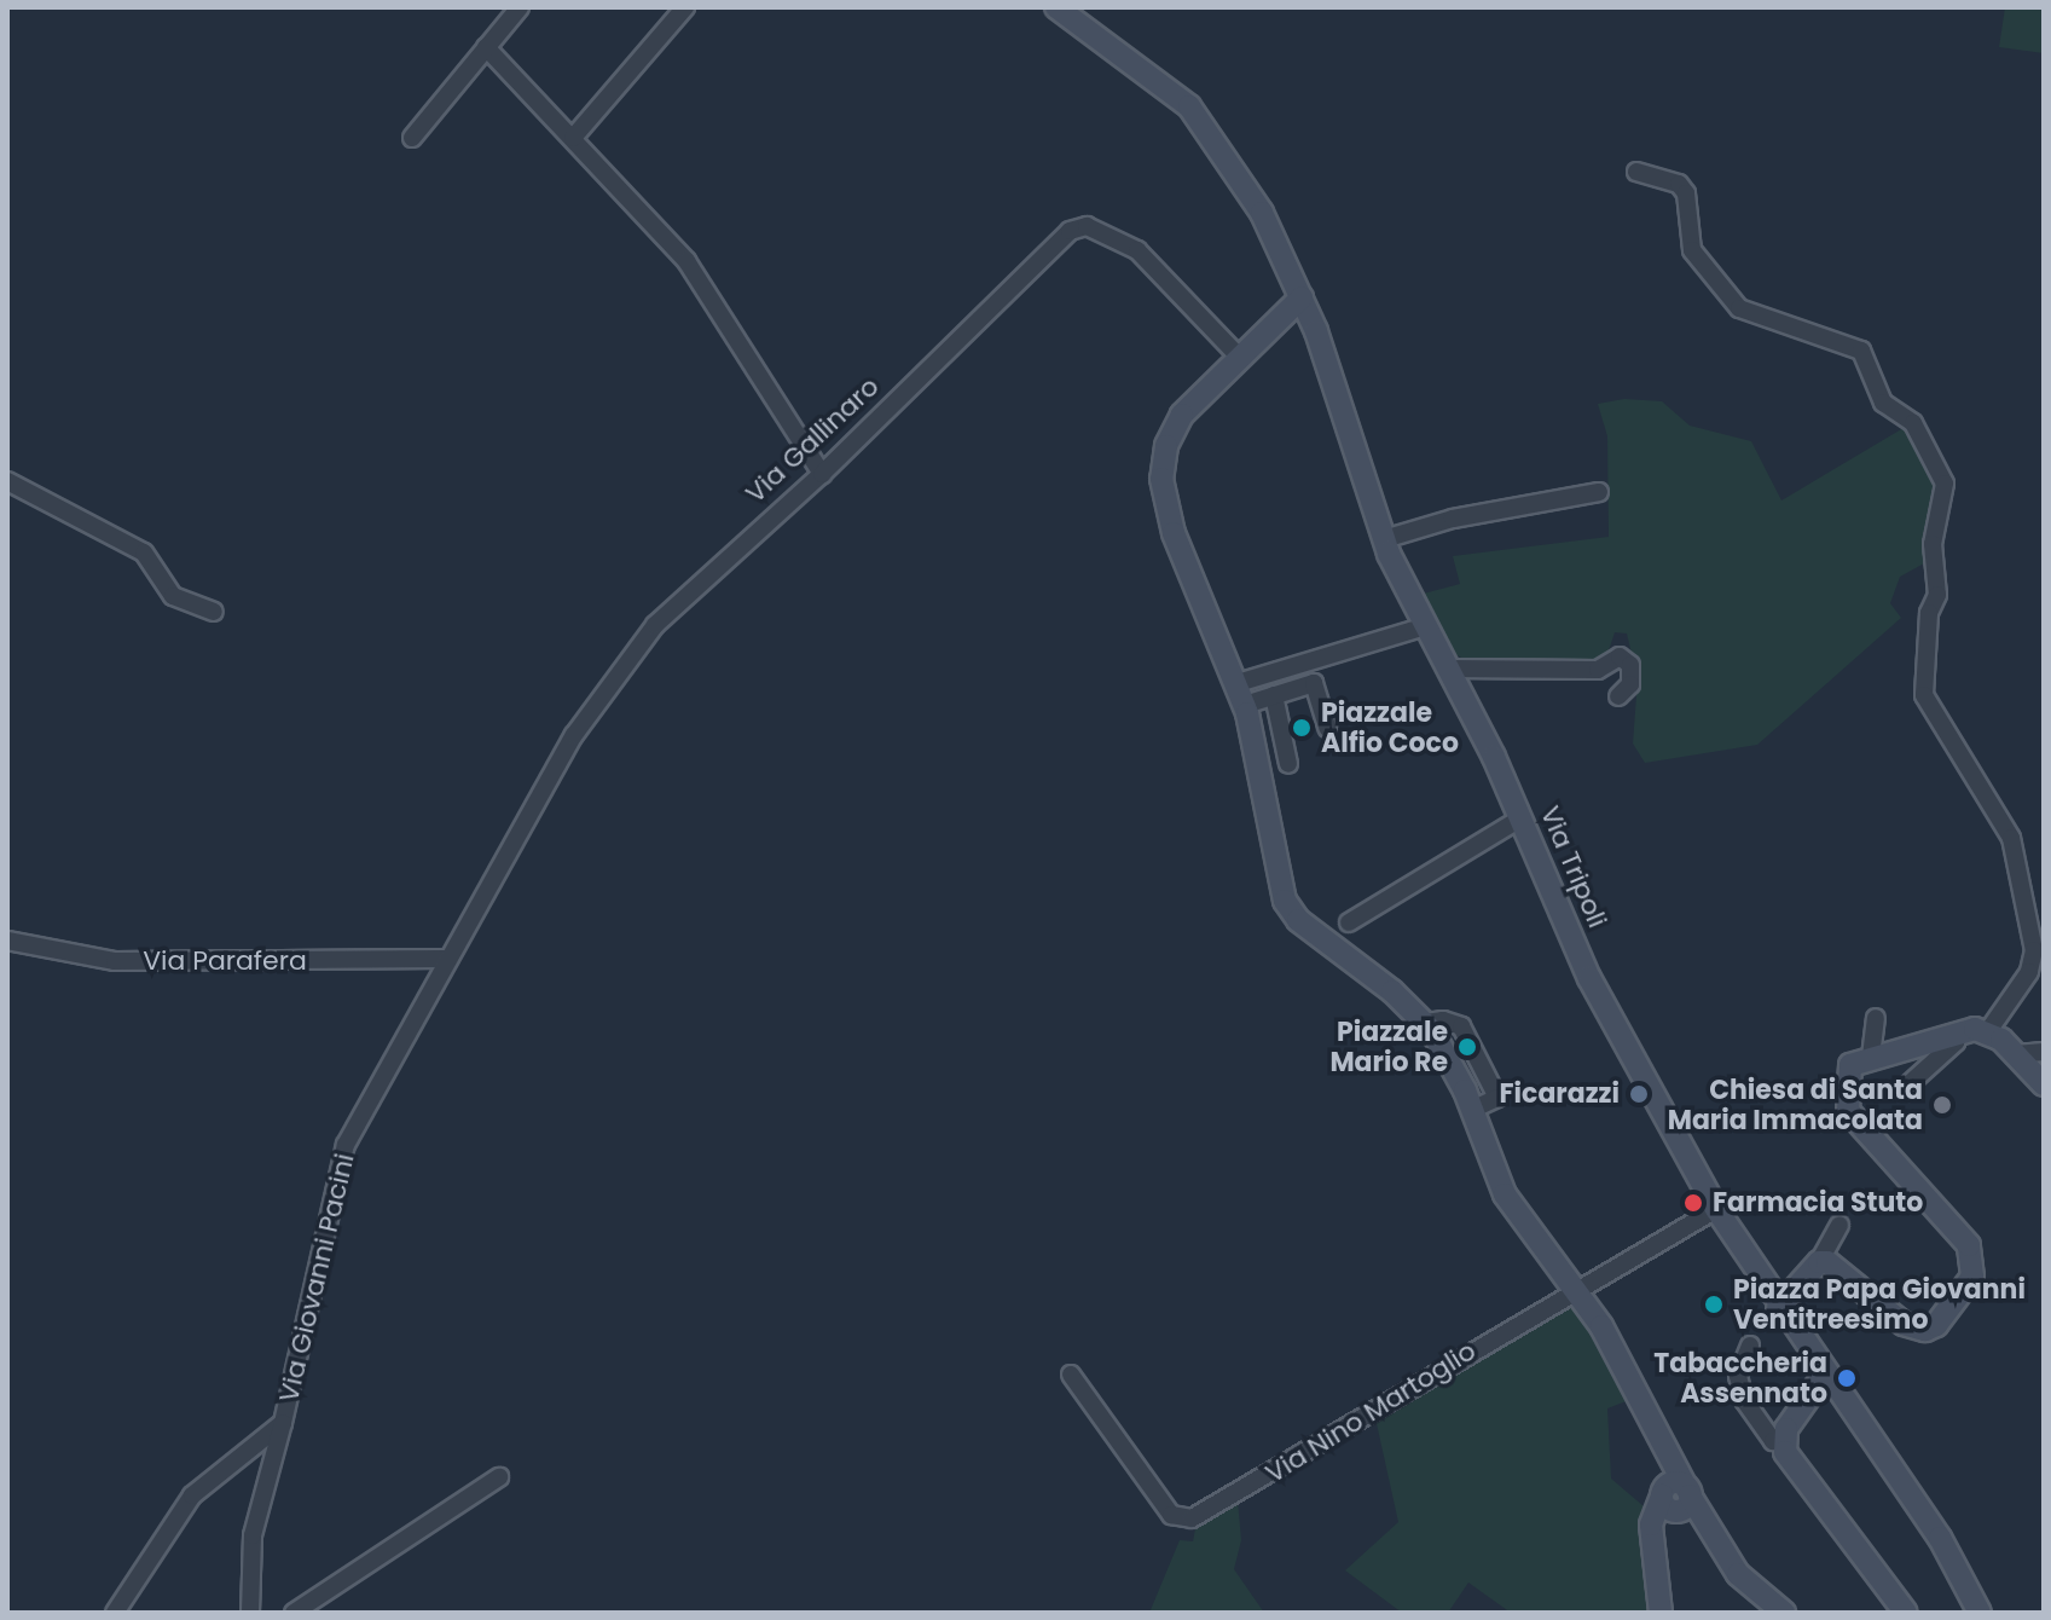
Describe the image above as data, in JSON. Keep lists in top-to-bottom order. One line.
{"streets":{"street":["Via Gallinaro","Via Tripoli","Via Parafera","Via Giovanni Pacini","Via Nino Martoglio"]},"crossings":[["Via Gallinaro","Via Parafera"],["Via Gallinaro","Via Giovanni Pacini"],["Via Tripoli","Via Nino Martoglio"],["Via Parafera","Via Giovanni Pacini"]],"places":["Piazzale Alfio Coco","Piazzale Mario Re","Ficarazzi","Chiesa di Santa Maria Immacolata","Farmacia Stuto","Piazza Papa Giovanni Ventitreesimo","Tabaccheria Assennato"]}
